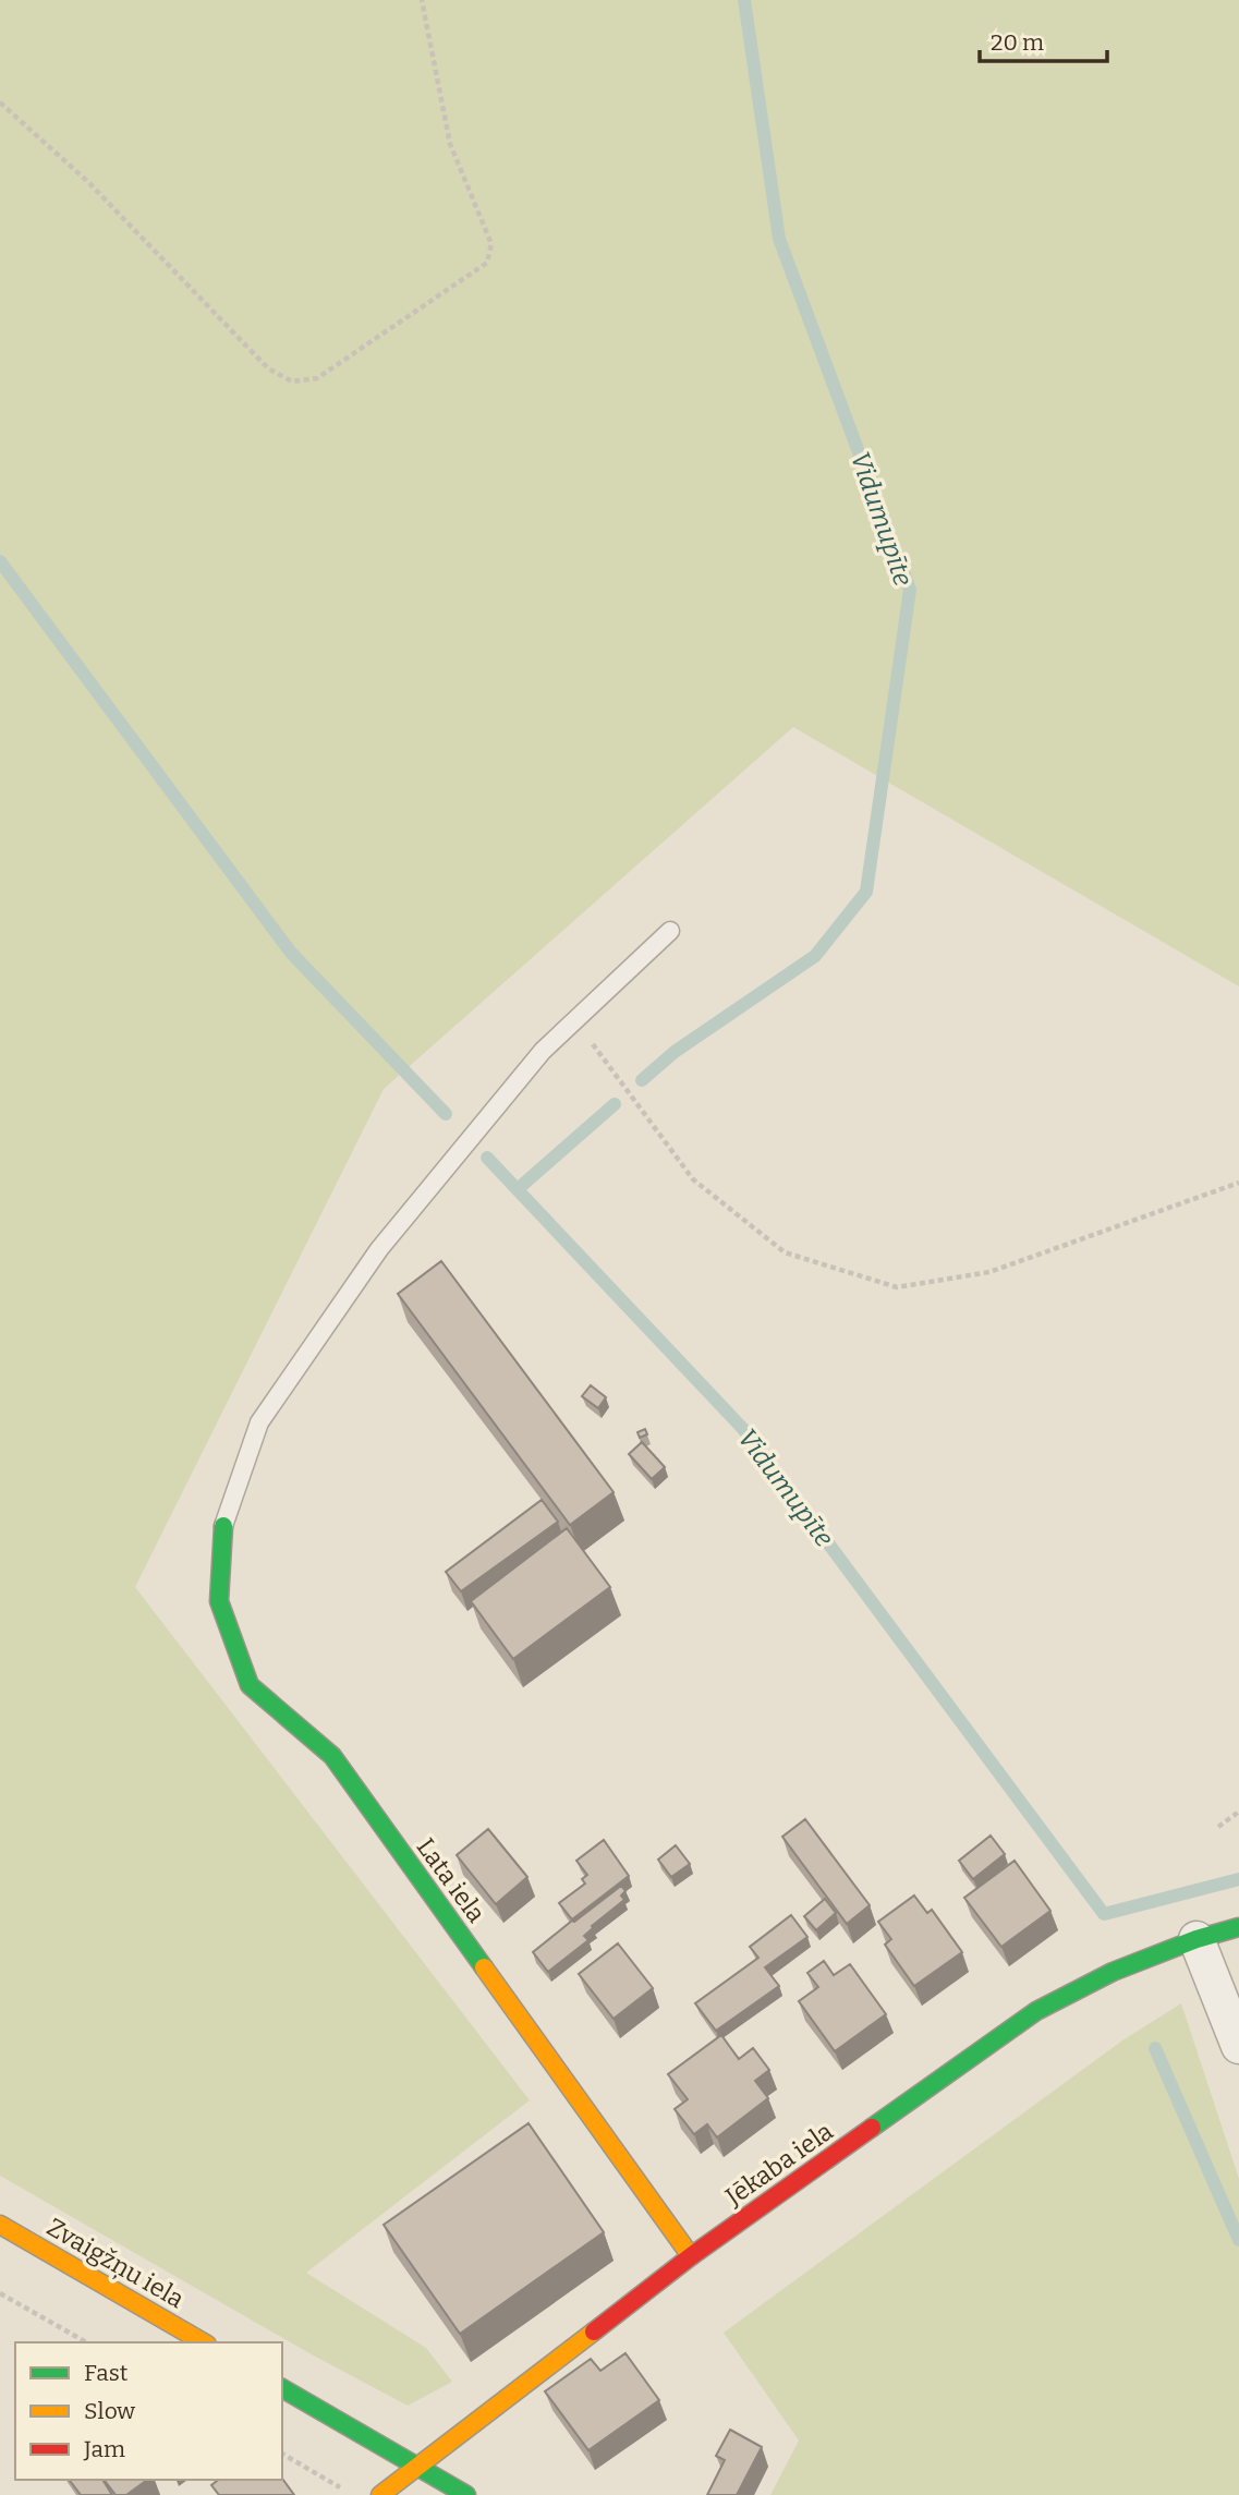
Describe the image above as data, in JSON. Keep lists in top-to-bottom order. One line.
{"streets":{"street":["Lata iela","Jēkaba iela","Zvaigžņu iela"]},"crossings":[["Lata iela","Jēkaba iela"]],"water":["Vidumupīte"],"legend":["Fast","Slow","Jam"],"scale_bar":"20 m"}
